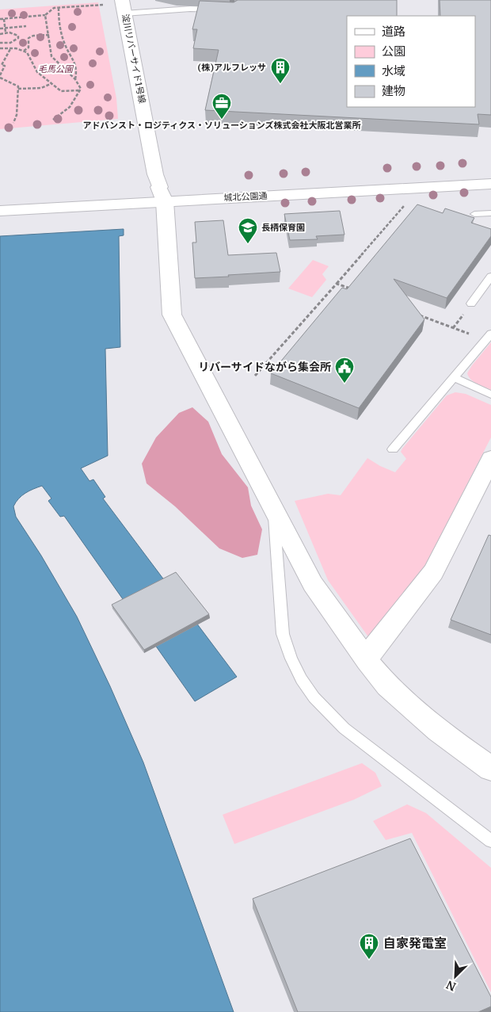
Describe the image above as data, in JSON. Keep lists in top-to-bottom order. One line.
{"streets":{"street":["淀川リバーサイド1号線","城北公園通"]},"crossings":[["淀川リバーサイド1号線","城北公園通"]],"parks":["毛馬公園"],"places":{"building":["(株)アルフレッサ","自家発電室"],"office":["アドバンスト・ロジティクス・ソリューションズ株式会社大阪北営業所"],"school or university":["長柄保育園"],"public building":["リバーサイドながら集会所"]},"legend":["道路","公園","水域","建物"],"north":"bottom left"}
